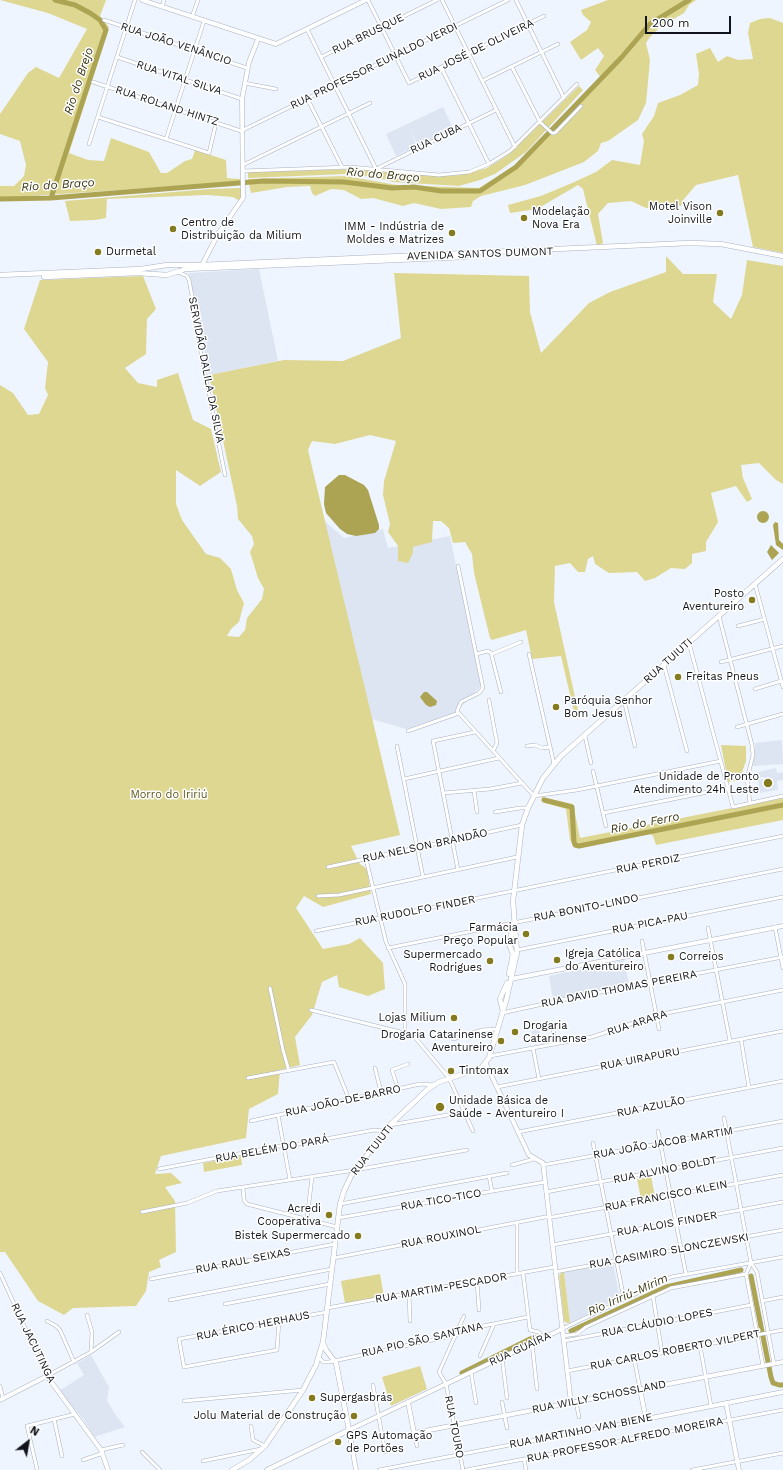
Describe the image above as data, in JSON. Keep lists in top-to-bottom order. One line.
{"streets":{"main road":["AVENIDA SANTOS DUMONT","RUA TUIUTI","RUA GUAÍRA"],"street":["RUA BRUSQUE","RUA JOÃO VENÂNCIO","RUA JOSÉ DE OLIVEIRA","RUA PROFESSOR EUNALDO VERDI","RUA VITAL SILVA","RUA ROLAND HINTZ","RUA CUBA","SERVIDÃO DALILA DA SILVA","RUA NELSON BRANDÃO","RUA PERDIZ","RUA BONITO-LINDO","RUA RUDOLFO FINDER","RUA PICA-PAU","RUA DAVID THOMAS PEREIRA","RUA ARARA","RUA UIRAPURU","RUA JOÃO-DE-BARRO","RUA AZULÃO","RUA JOÃO JACOB MARTIM","RUA BELÉM DO PARÁ","RUA ALVINO BOLDT","RUA FRANCISCO KLEIN","RUA TICO-TICO","RUA ALOIS FINDER","RUA ROUXINOL","RUA CASIMIRO SLONCZEWSKI","RUA RAUL SEIXAS","RUA MARTIM-PESCADOR","RUA CLÁUDIO LOPES","RUA ÉRICO HERHAUS","RUA PIO SÃO SANTANA","RUA JACUTINGA","RUA CARLOS ROBERTO VILPERT","RUA WILLY SCHOSSLAND","RUA TOURO","RUA MARTINHO VAN BIENE","RUA PROFESSOR ALFREDO MOREIRA"]},"crossings":[["RUA JOSÉ DE OLIVEIRA","RUA PROFESSOR EUNALDO VERDI"],["RUA PROFESSOR EUNALDO VERDI","RUA ROLAND HINTZ"],["AVENIDA SANTOS DUMONT","SERVIDÃO DALILA DA SILVA"],["RUA TUIUTI","RUA NELSON BRANDÃO"],["RUA TUIUTI","RUA PERDIZ"],["RUA TUIUTI","RUA BONITO-LINDO"],["RUA TUIUTI","RUA RUDOLFO FINDER"],["RUA TUIUTI","RUA PICA-PAU"],["RUA TUIUTI","RUA DAVID THOMAS PEREIRA"],["RUA TUIUTI","RUA ARARA"],["RUA TUIUTI","RUA JOÃO-DE-BARRO"],["RUA TUIUTI","RUA BELÉM DO PARÁ"],["RUA TUIUTI","RUA TICO-TICO"],["RUA TUIUTI","RUA ROUXINOL"],["RUA TUIUTI","RUA RAUL SEIXAS"],["RUA TUIUTI","RUA MARTIM-PESCADOR"],["RUA TUIUTI","RUA ÉRICO HERHAUS"],["RUA TUIUTI","RUA PIO SÃO SANTANA"],["RUA PERDIZ","RUA RUDOLFO FINDER"],["RUA FRANCISCO KLEIN","RUA ROUXINOL"],["RUA CASIMIRO SLONCZEWSKI","RUA MARTIM-PESCADOR"],["RUA MARTIM-PESCADOR","RUA ÉRICO HERHAUS"],["RUA PIO SÃO SANTANA","RUA TOURO"],["RUA GUAÍRA","RUA TOURO"],["RUA WILLY SCHOSSLAND","RUA TOURO"],["RUA TOURO","RUA MARTINHO VAN BIENE"]],"water":["Rio do Brejo","Rio do Braço","Rio do Ferro","Rio Iririú-Mirim"],"parks":["Morro do Iririú"],"places":["Motel Vison Joinville","Modelação Nova Era","Centro de Distribuição da Milium","IMM - Indústria de Moldes e Matrizes","Durmetal","Posto Aventureiro","Freitas Pneus","Paróquia Senhor Bom Jesus","Unidade de Pronto Atendimento 24h Leste","Farmácia Preço Popular","Correios","Igreja Católica do Aventureiro","Supermercado Rodrigues","Lojas Milium","Drogaria Catarinense","Drogaria Catarinense Aventureiro","Tintomax","Unidade Básica de Saúde - Aventureiro I","Acredi Cooperativa","Bistek Supermercado","Supergasbrás","Jolu Material de Construção","GPS Automação de Portões"],"scale_bar":"200 m","north":"top right"}
